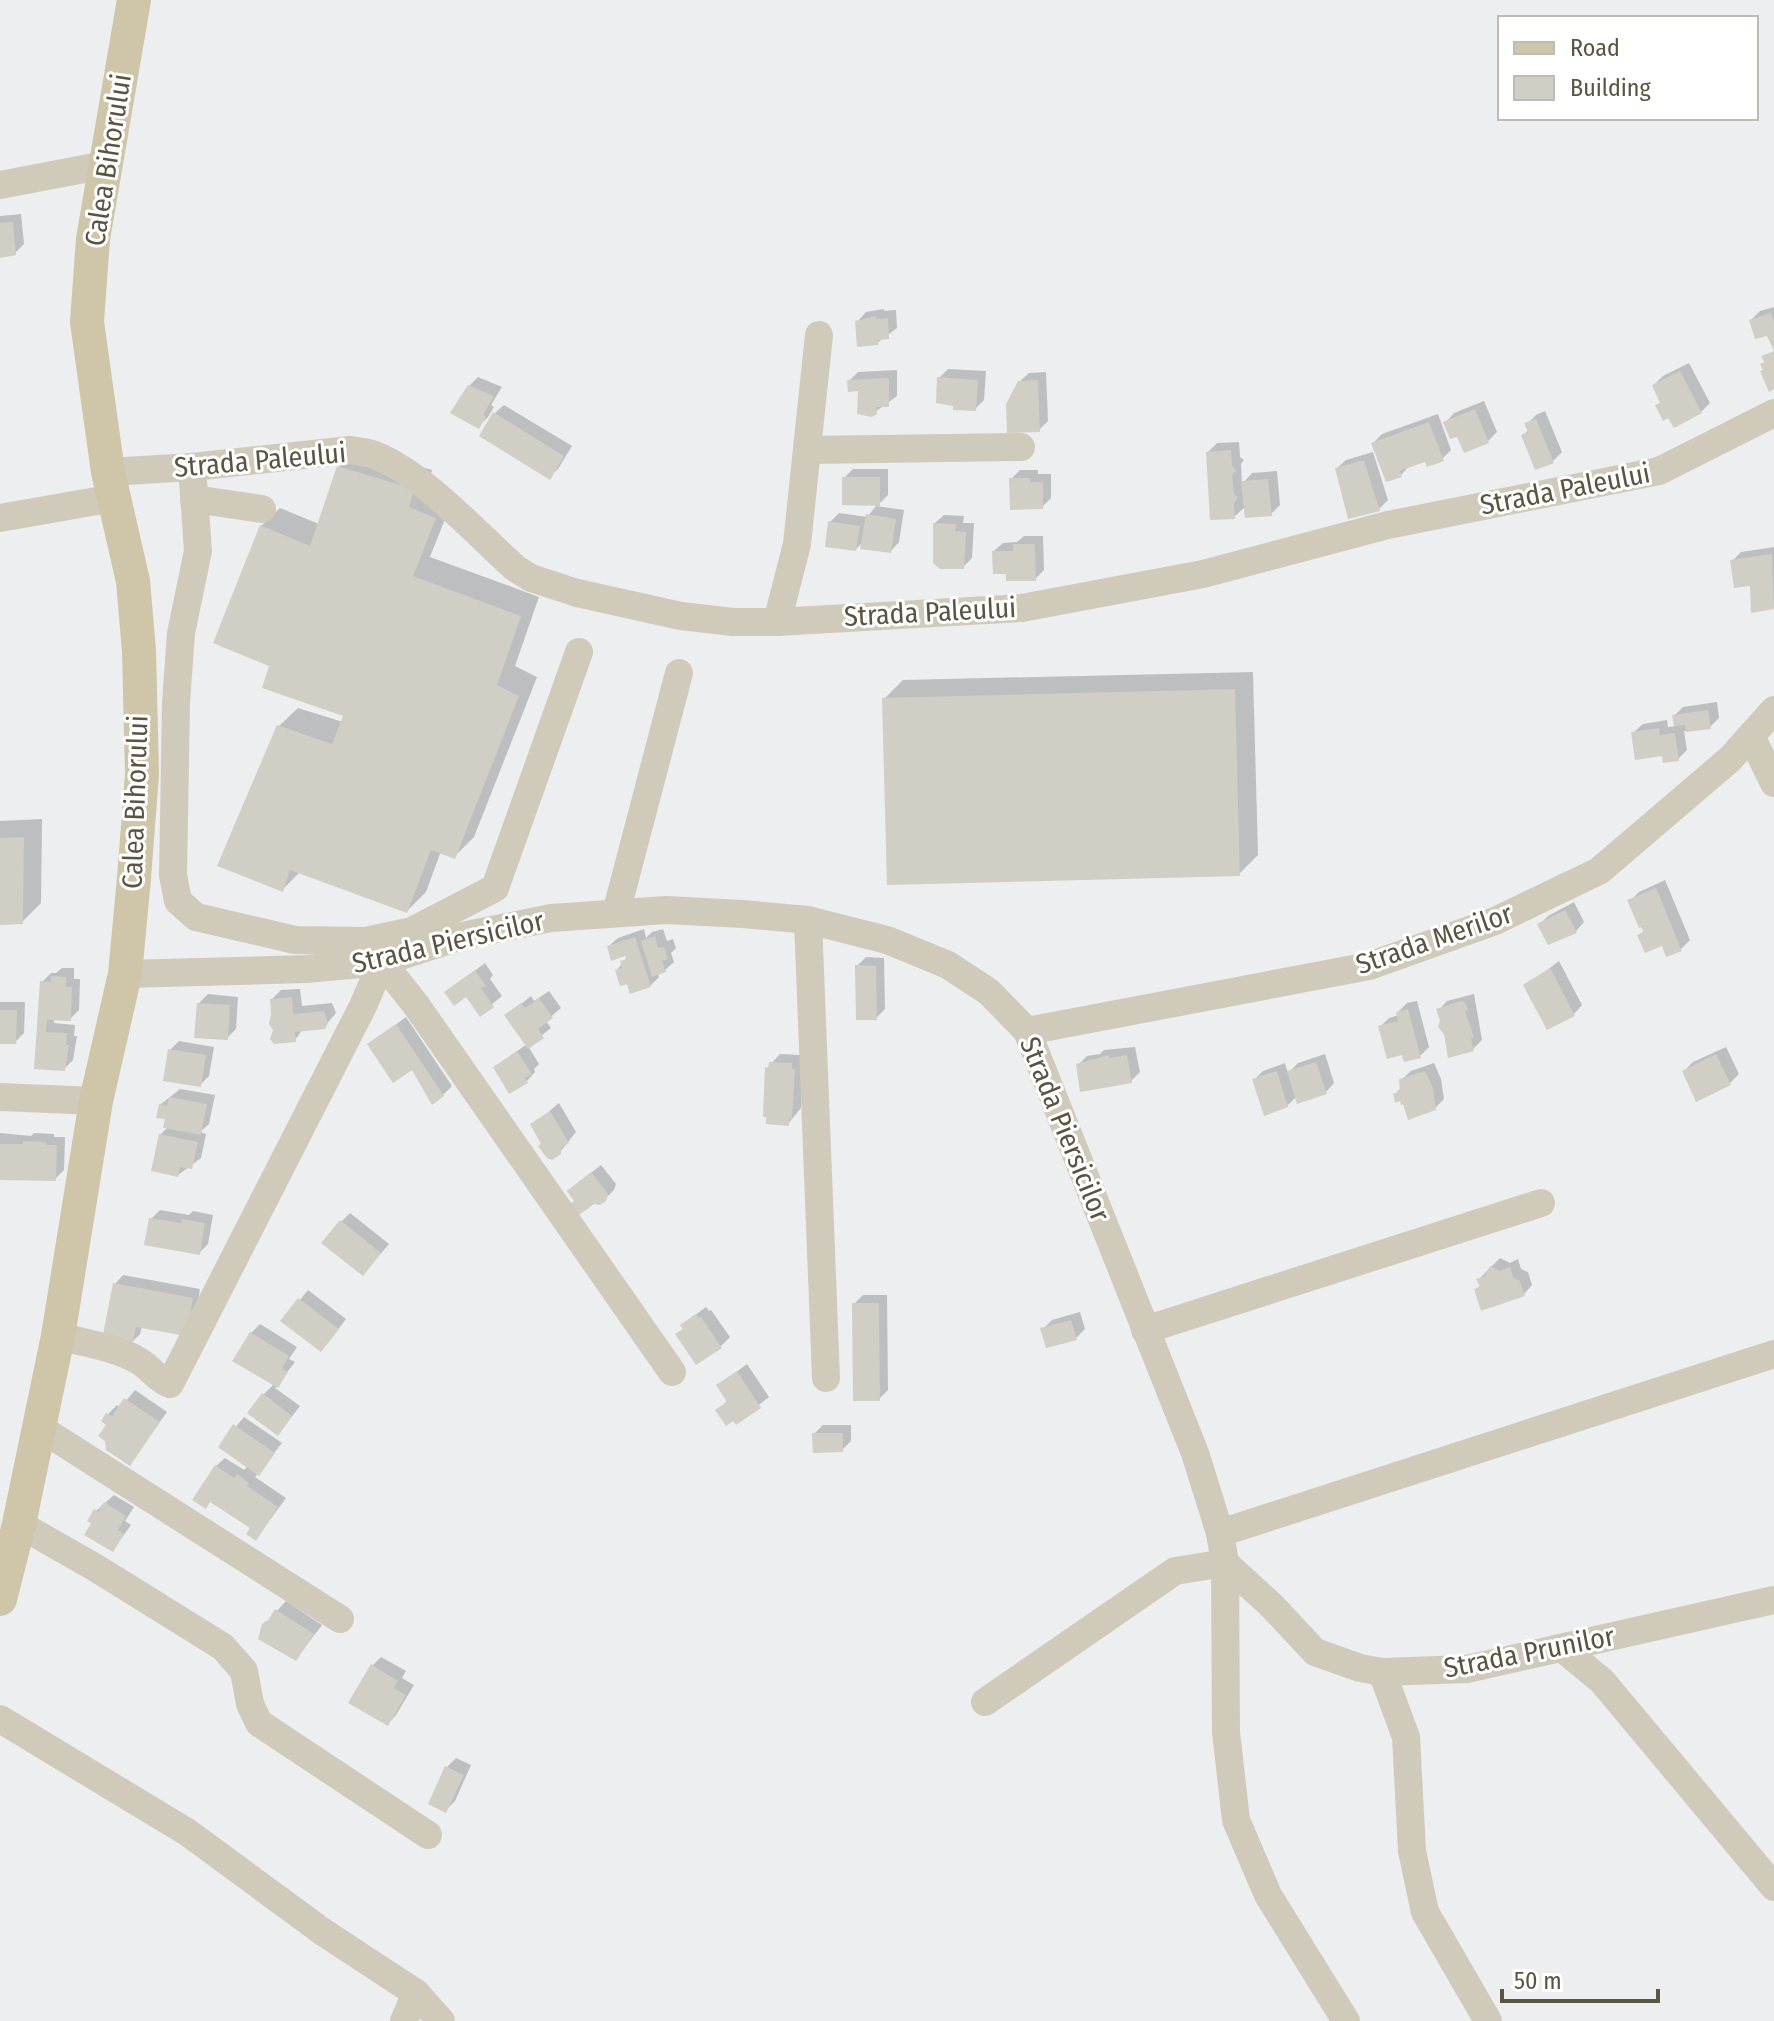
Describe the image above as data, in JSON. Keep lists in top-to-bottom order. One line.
{"streets":{"main road":["Calea Bihorului"],"street":["Strada Paleului","Strada Merilor","Strada Piersicilor","Strada Prunilor"]},"crossings":[["Calea Bihorului","Strada Paleului"],["Calea Bihorului","Strada Piersicilor"],["Strada Merilor","Strada Piersicilor"],["Strada Piersicilor","Strada Prunilor"]],"legend":["Road","Building"],"scale_bar":"50 m"}
